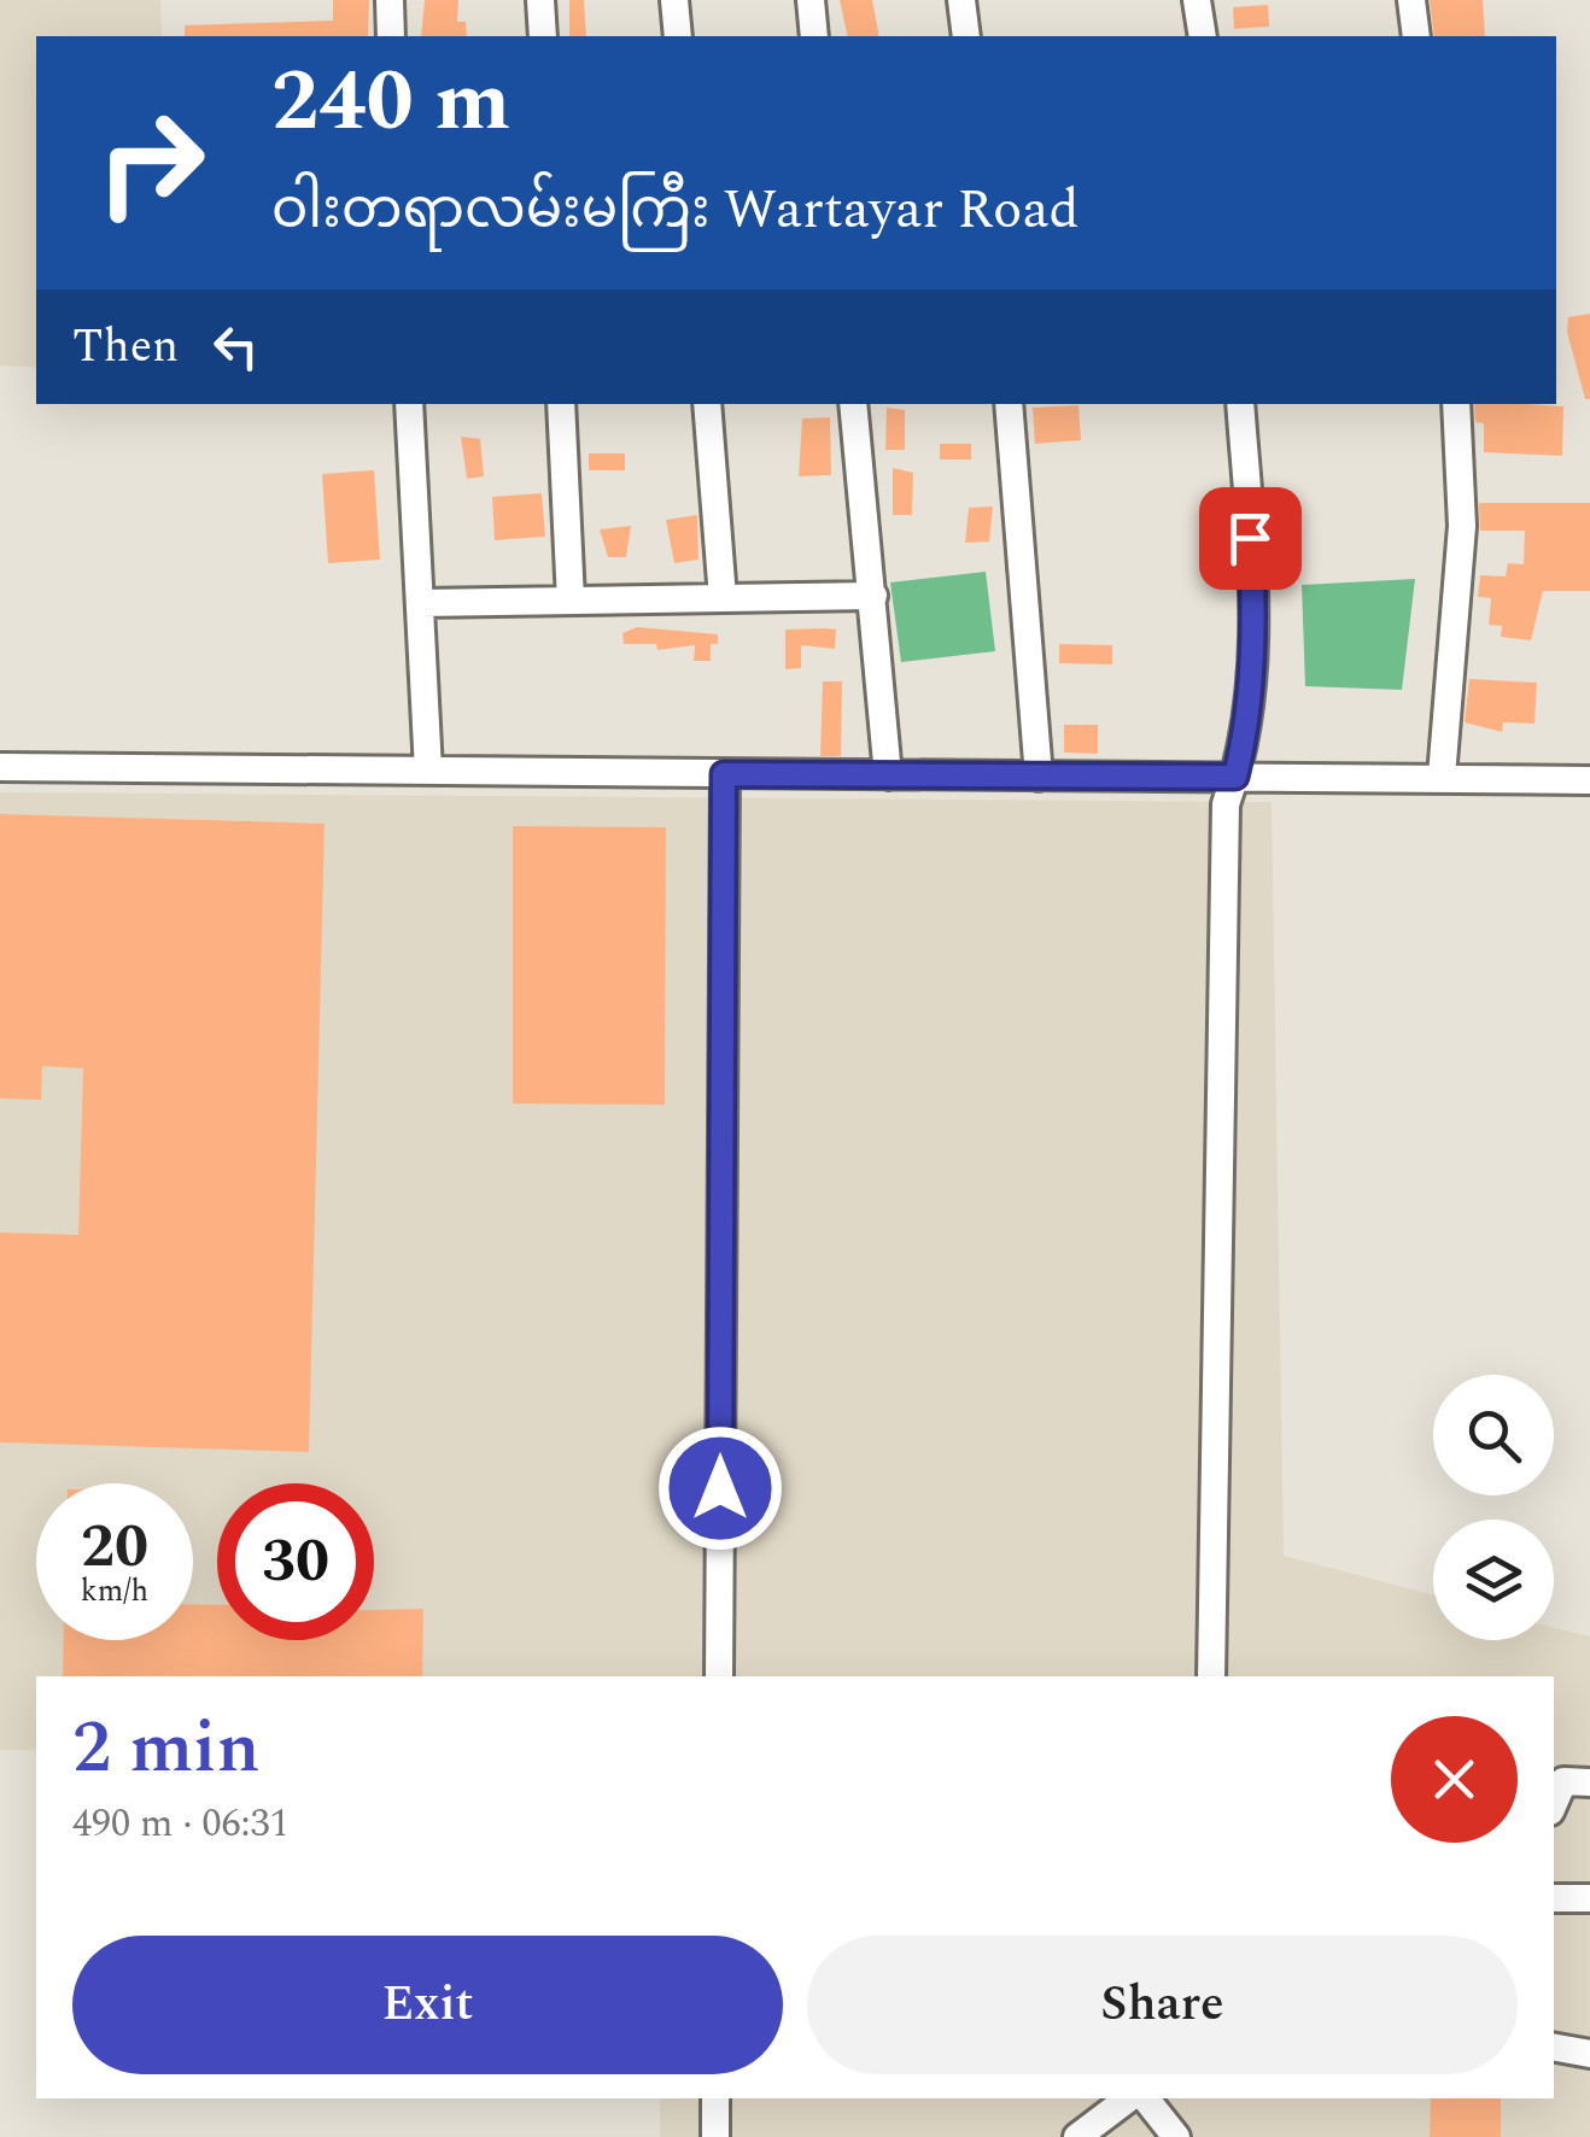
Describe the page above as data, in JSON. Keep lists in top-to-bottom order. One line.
{"page":{"turn":["240 m","ဝါးတရာလမ်းမကြီး Wartayar Road"],"then":"Then","speed":"20 km/h","limit":"30","heading":["2 min","490 m · 06:31"],"buttons":["Exit","Share"]}}
